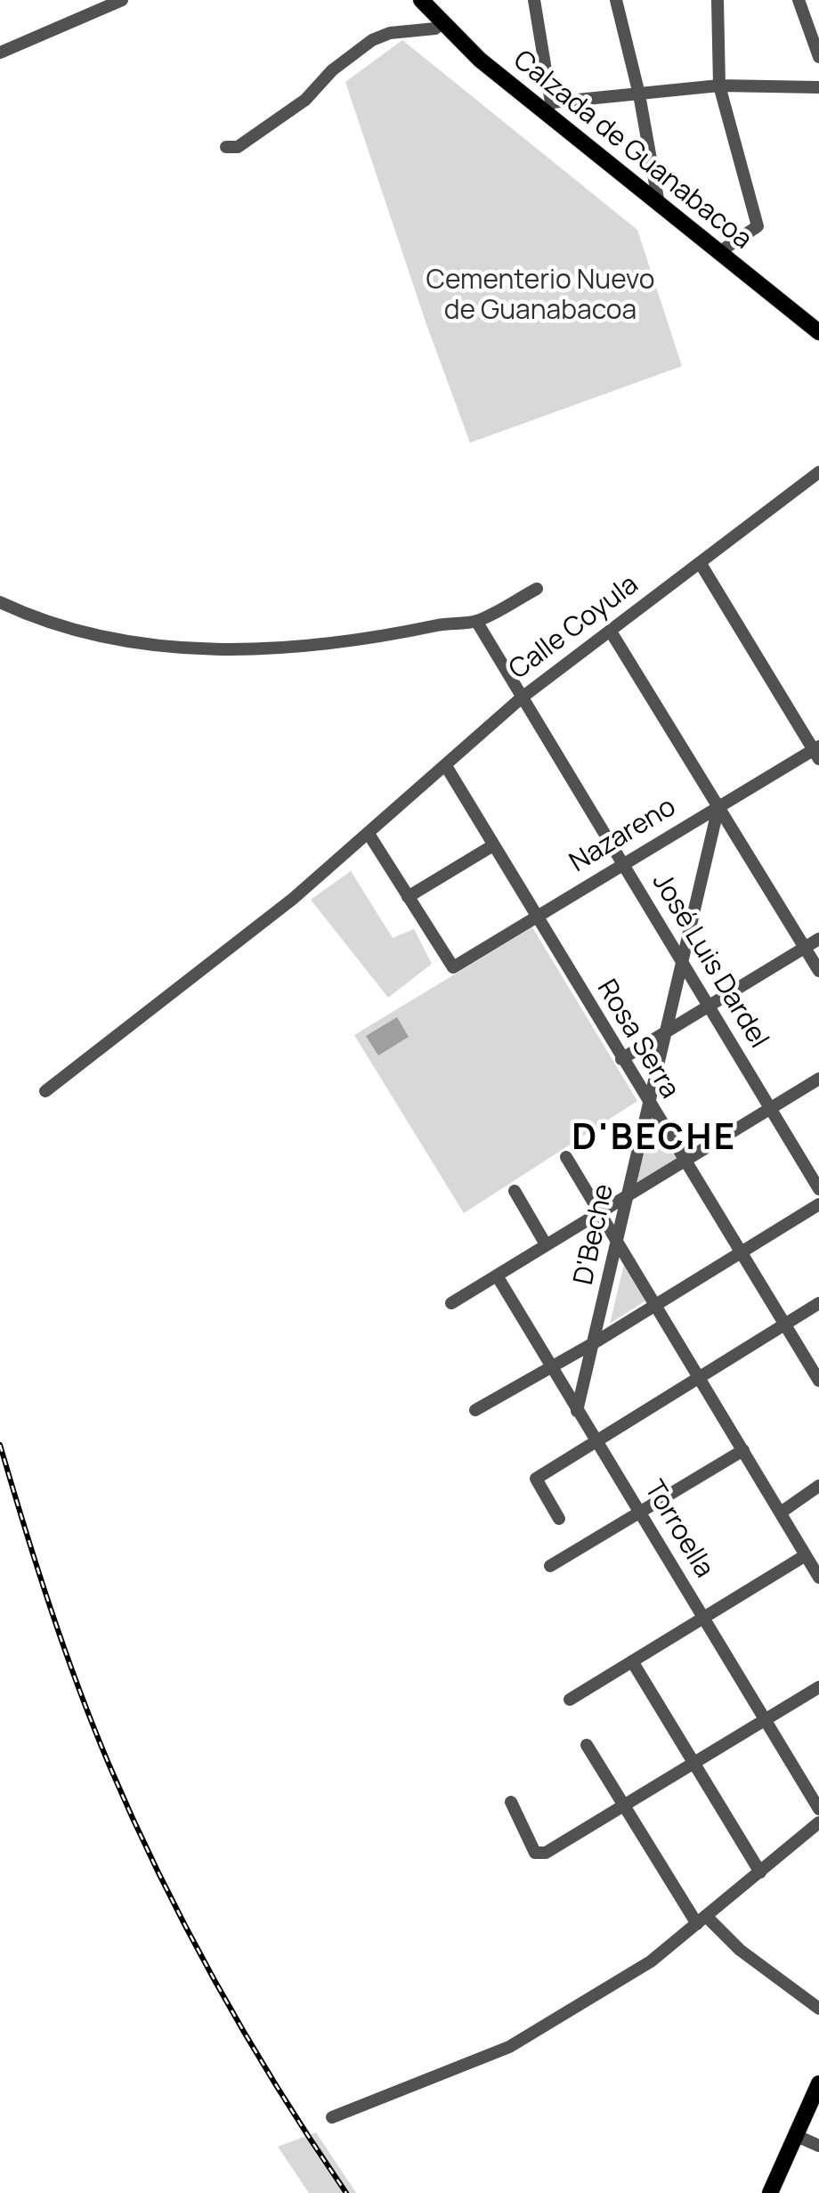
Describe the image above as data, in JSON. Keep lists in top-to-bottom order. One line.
{"streets":{"main road":["Calzada de Guanabacoa"],"street":["Calle Coyula","Nazareno","José Luis Dardel","Rosa Serra","D'Beche","Torroella"]},"crossings":[["Calle Coyula","José Luis Dardel"],["Calle Coyula","Rosa Serra"],["Nazareno","José Luis Dardel"],["Nazareno","Rosa Serra"],["Nazareno","D'Beche"],["José Luis Dardel","D'Beche"],["Rosa Serra","D'Beche"],["D'Beche","Torroella"]],"districts":["D'BECHE"],"parks":["Cementerio Nuevo de Guanabacoa"]}
